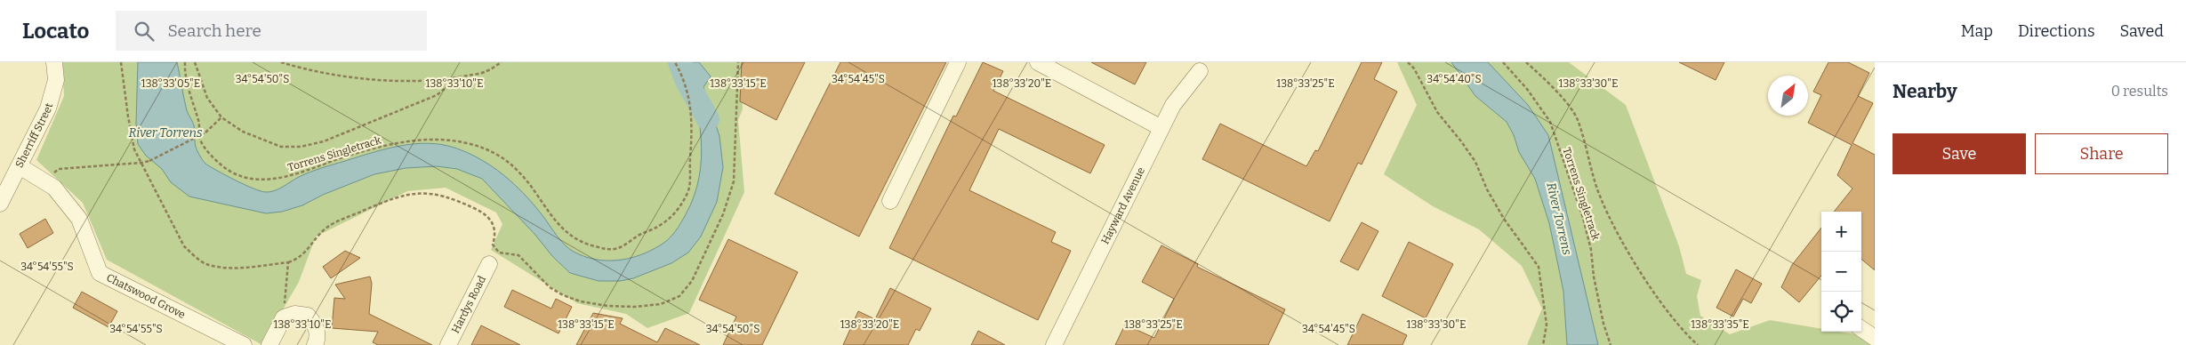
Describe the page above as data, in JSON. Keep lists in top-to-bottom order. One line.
{"streets":{"street":["Sherriff Street","Hayward Avenue","Chatswood Grove","Hardys Road"],"path":["Torrens Singletrack"]},"crossings":[["Sherriff Street","Chatswood Grove"]],"water":["River Torrens"],"north":"top right","page":{"header":"Locato","search":"Search here","nav":["Map","Directions","Saved"],"heading":["Nearby","0 results"],"buttons":["Save","Share"],"map_buttons":["+","−"]},"coordinates":["34°54'45\"S","34°54'50\"S","34°54'40\"S","138°33'05\"E","138°33'10\"E","138°33'15\"E","138°33'20\"E","138°33'25\"E","138°33'30\"E","34°54'55\"S","138°33'35\"E"]}
